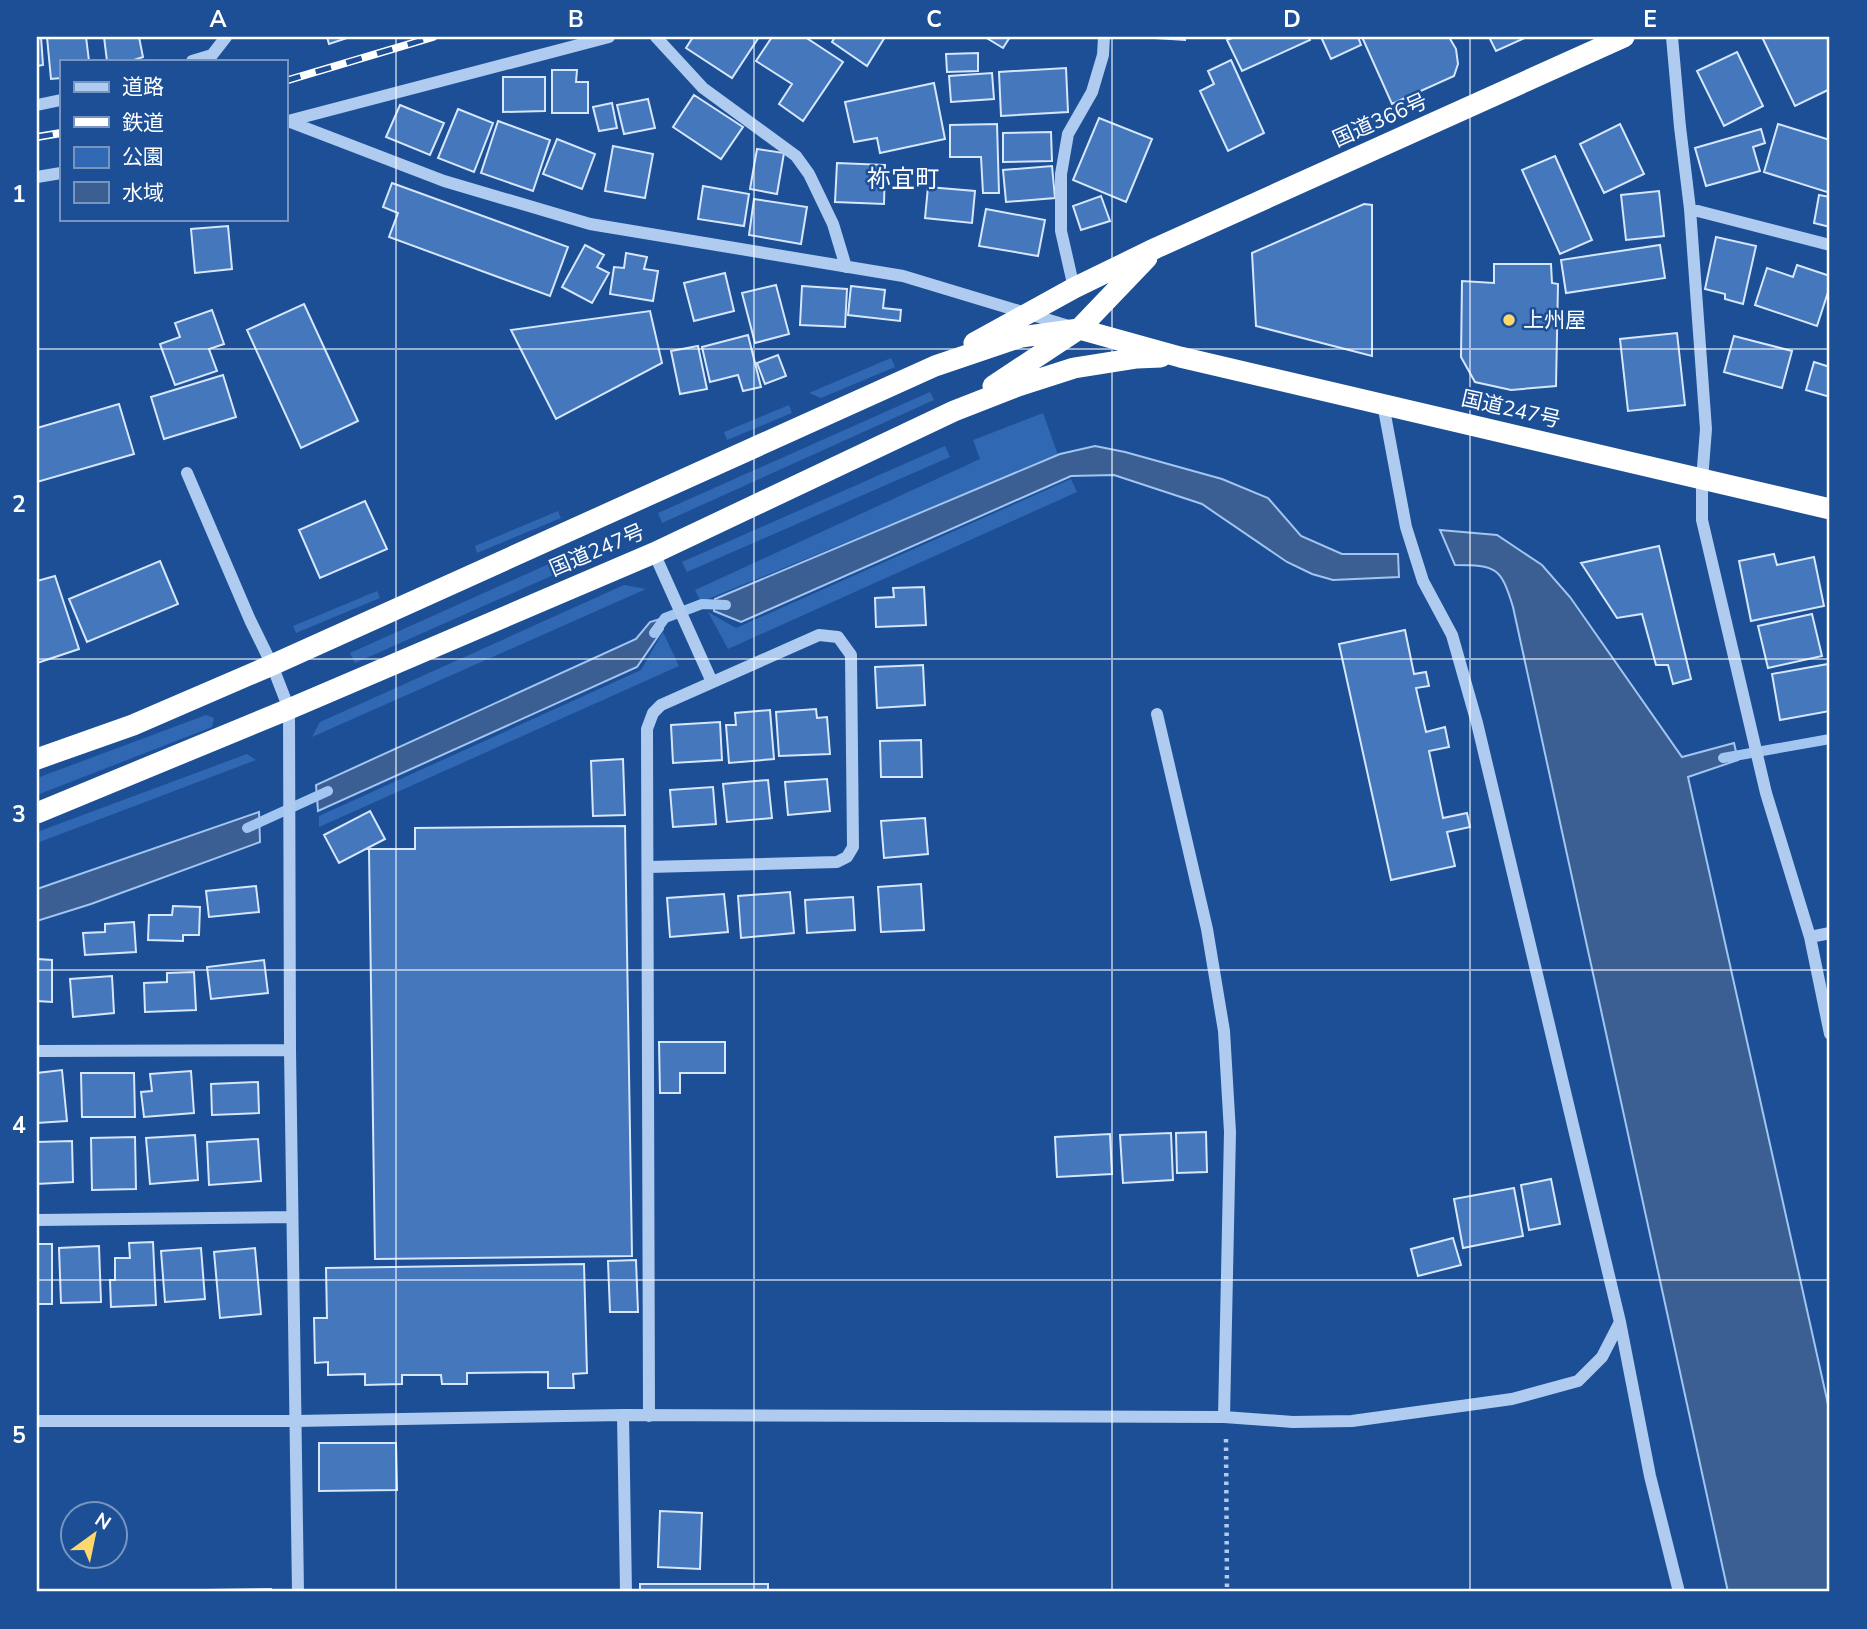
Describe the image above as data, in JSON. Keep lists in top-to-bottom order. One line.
{"streets":{"highway":["国道366号","国道247号"]},"crossings":[["国道366号","国道247号"]],"districts":["祢宜町"],"places":["上州屋"],"legend":["道路","鉄道","公園","水域"],"north":"top right","grid":{"columns":["A","B","C","D","E"],"rows":["1","2","3","4","5"]}}
